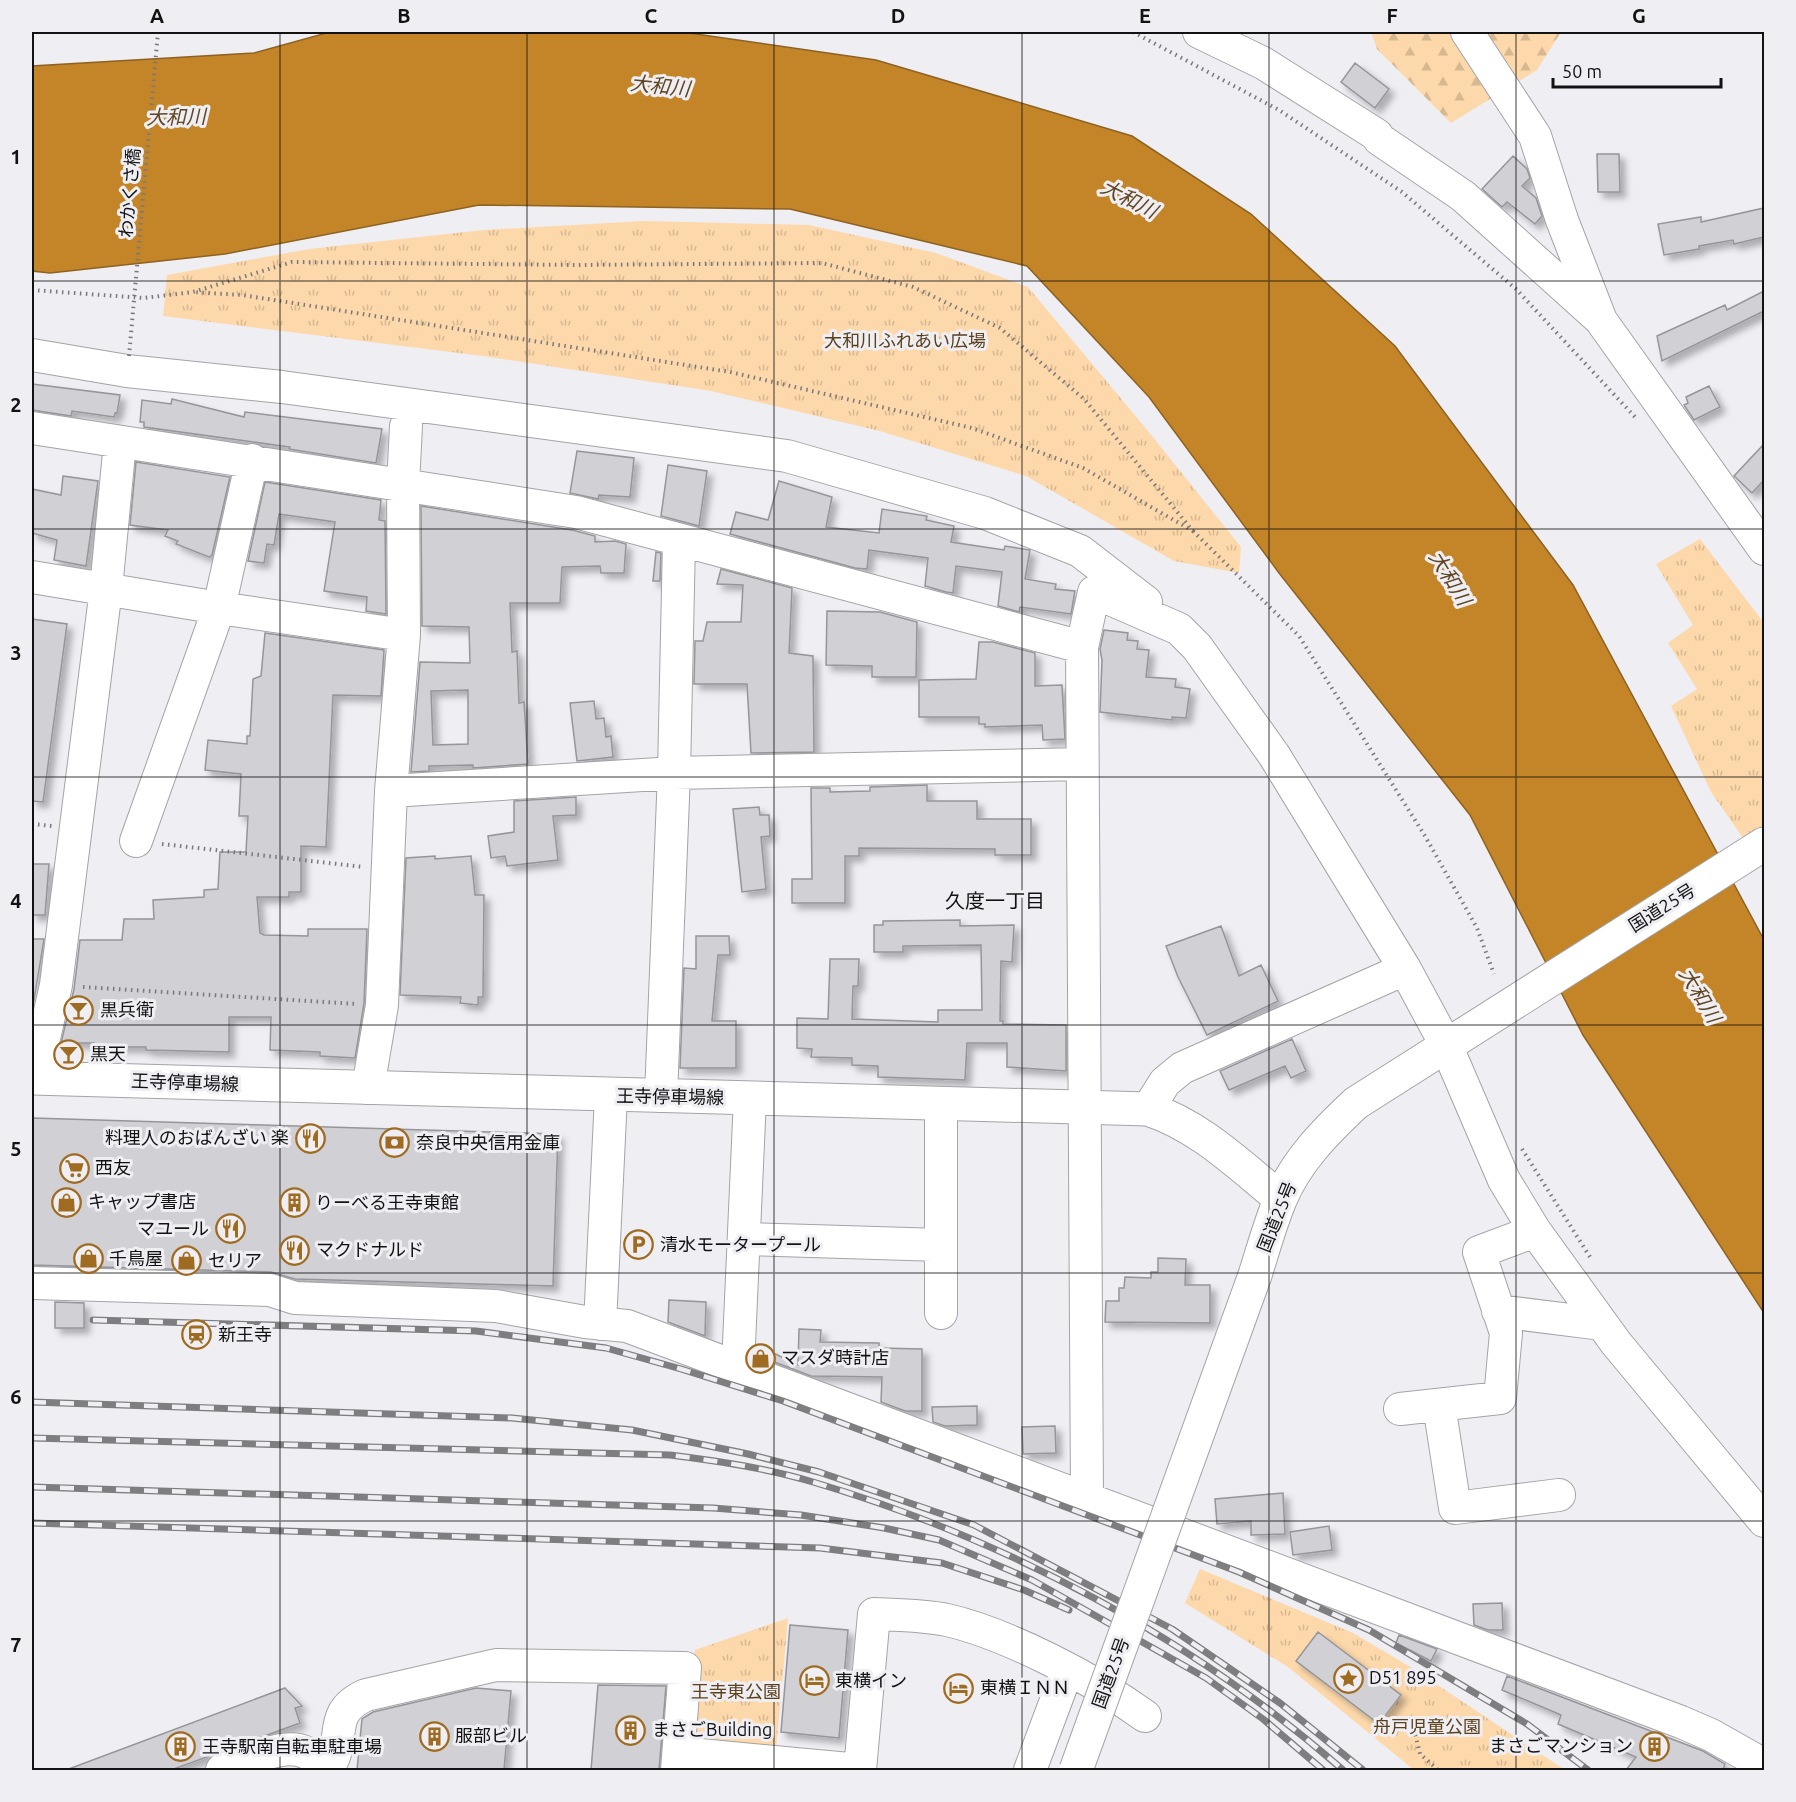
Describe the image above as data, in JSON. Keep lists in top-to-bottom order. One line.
{"streets":{"main road":["国道25号","王寺停車場線"],"path":["わかくさ橋"]},"crossings":[["国道25号","王寺停車場線"]],"districts":["久度一丁目"],"water":["大和川"],"parks":["大和川ふれあい広場","王寺東公園","舟戸児童公園"],"places":{"bar":["黒兵衛","黒天"],"restaurant":["料理人のおばんざい 楽","マユール","マクドナルド"],"bank":["奈良中央信用金庫"],"supermarket":["西友"],"shop":["キャップ書店","千鳥屋","セリア","マスダ時計店"],"building":["りーべる王寺東館","まさごBuilding","服部ビル","まさごマンション","王寺駅南自転車駐車場"],"parking":["清水モータープール"],"station":["新王寺"],"place":["D51 895"],"hotel":["東横イン","東横ＩＮＮ"]},"scale_bar":"50 m","grid":{"columns":["A","B","C","D","E","F","G"],"rows":["1","2","3","4","5","6","7"]}}
